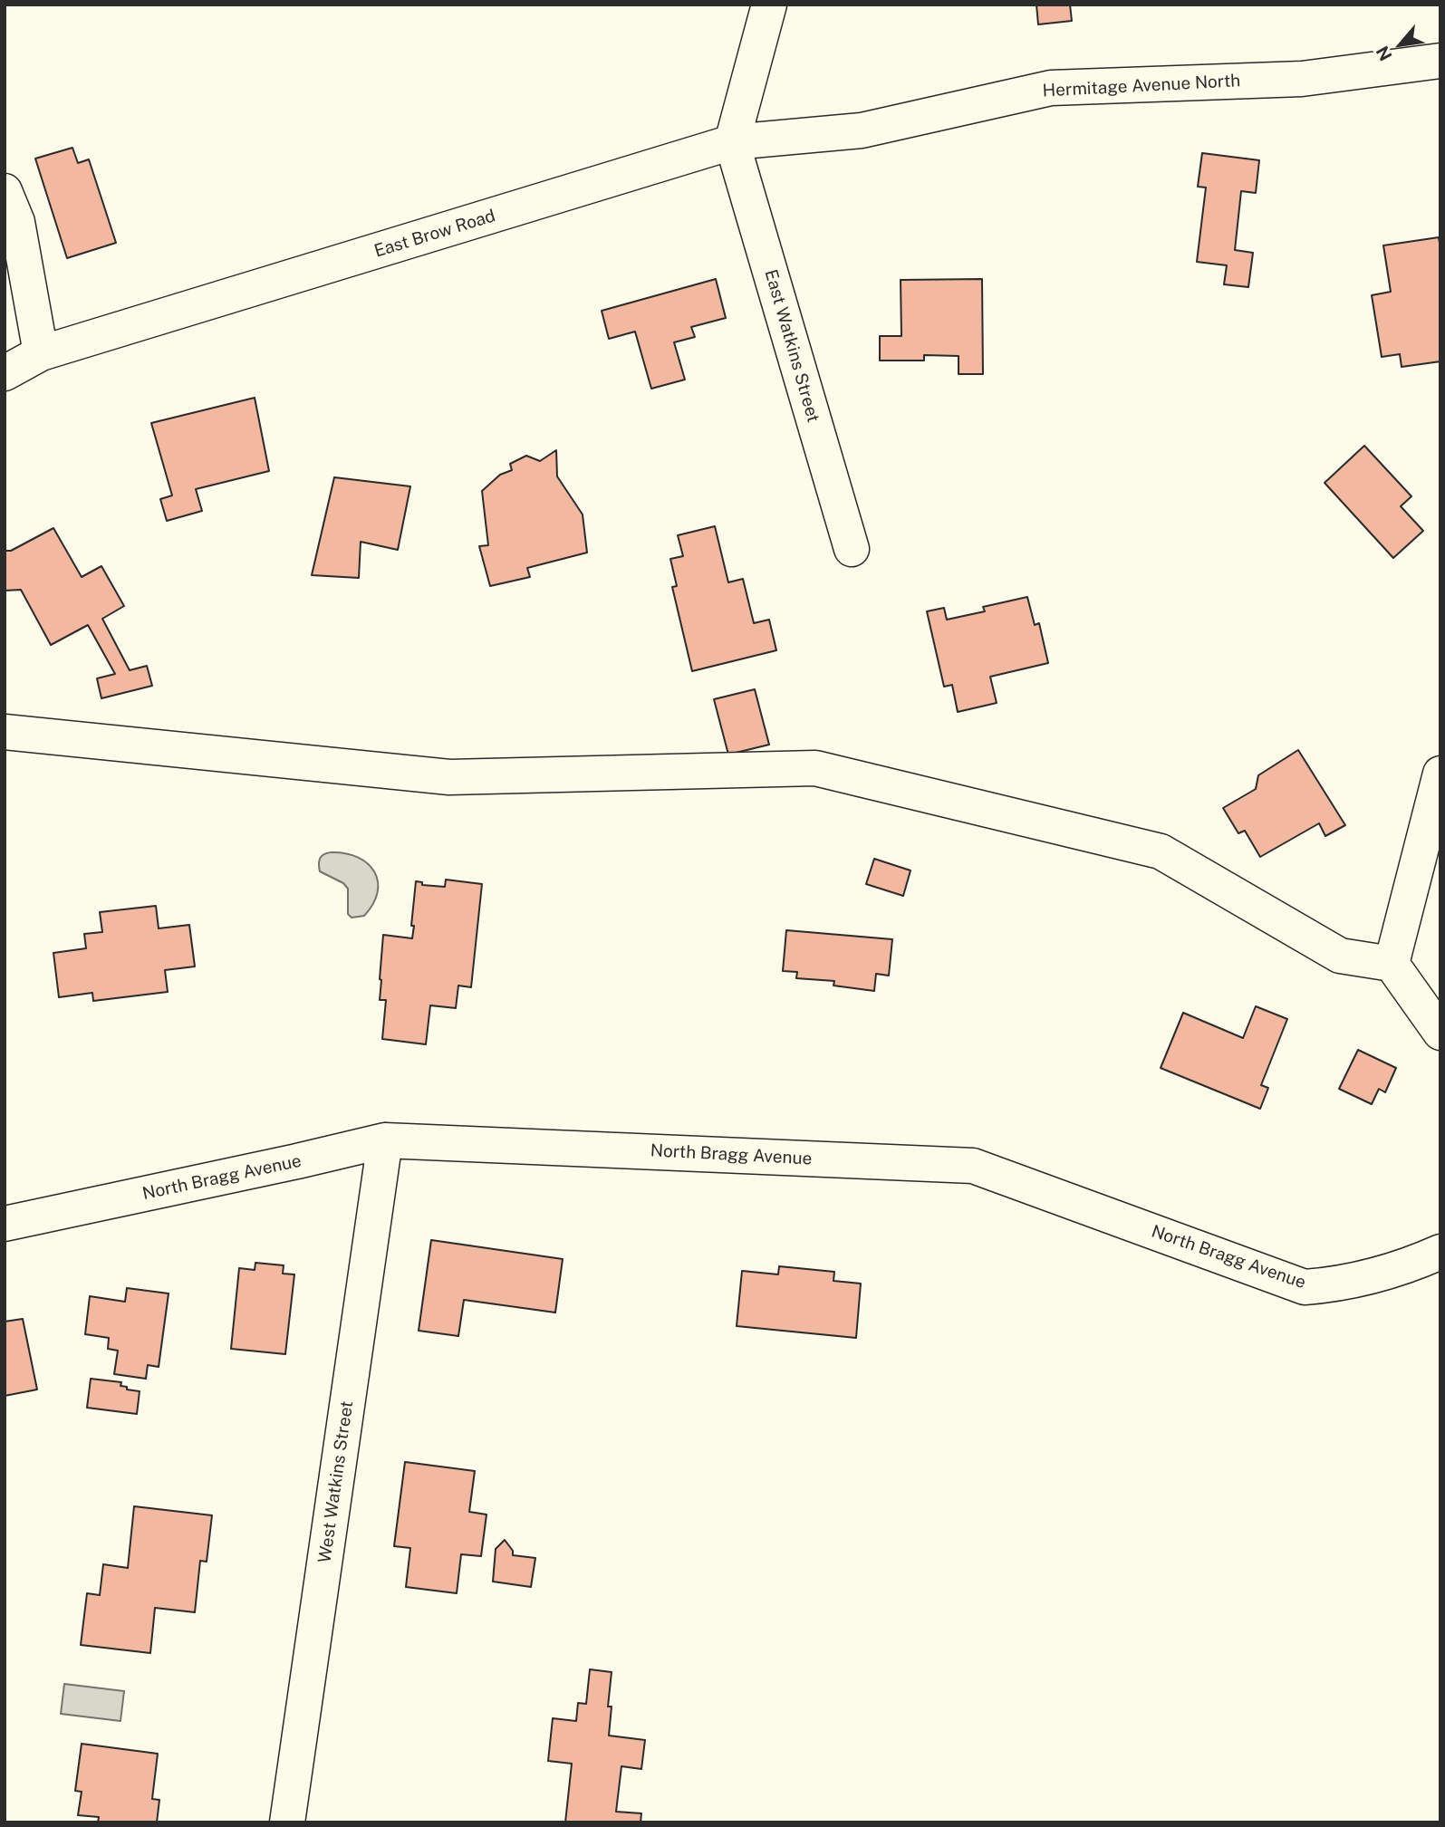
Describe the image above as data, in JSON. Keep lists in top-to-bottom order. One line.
{"streets":{"street":["Hermitage Avenue North","East Brow Road","East Watkins Street","North Bragg Avenue","West Watkins Street"]},"crossings":[["Hermitage Avenue North","East Brow Road"],["Hermitage Avenue North","East Watkins Street"],["East Brow Road","East Watkins Street"],["North Bragg Avenue","West Watkins Street"]],"north":"bottom left"}
